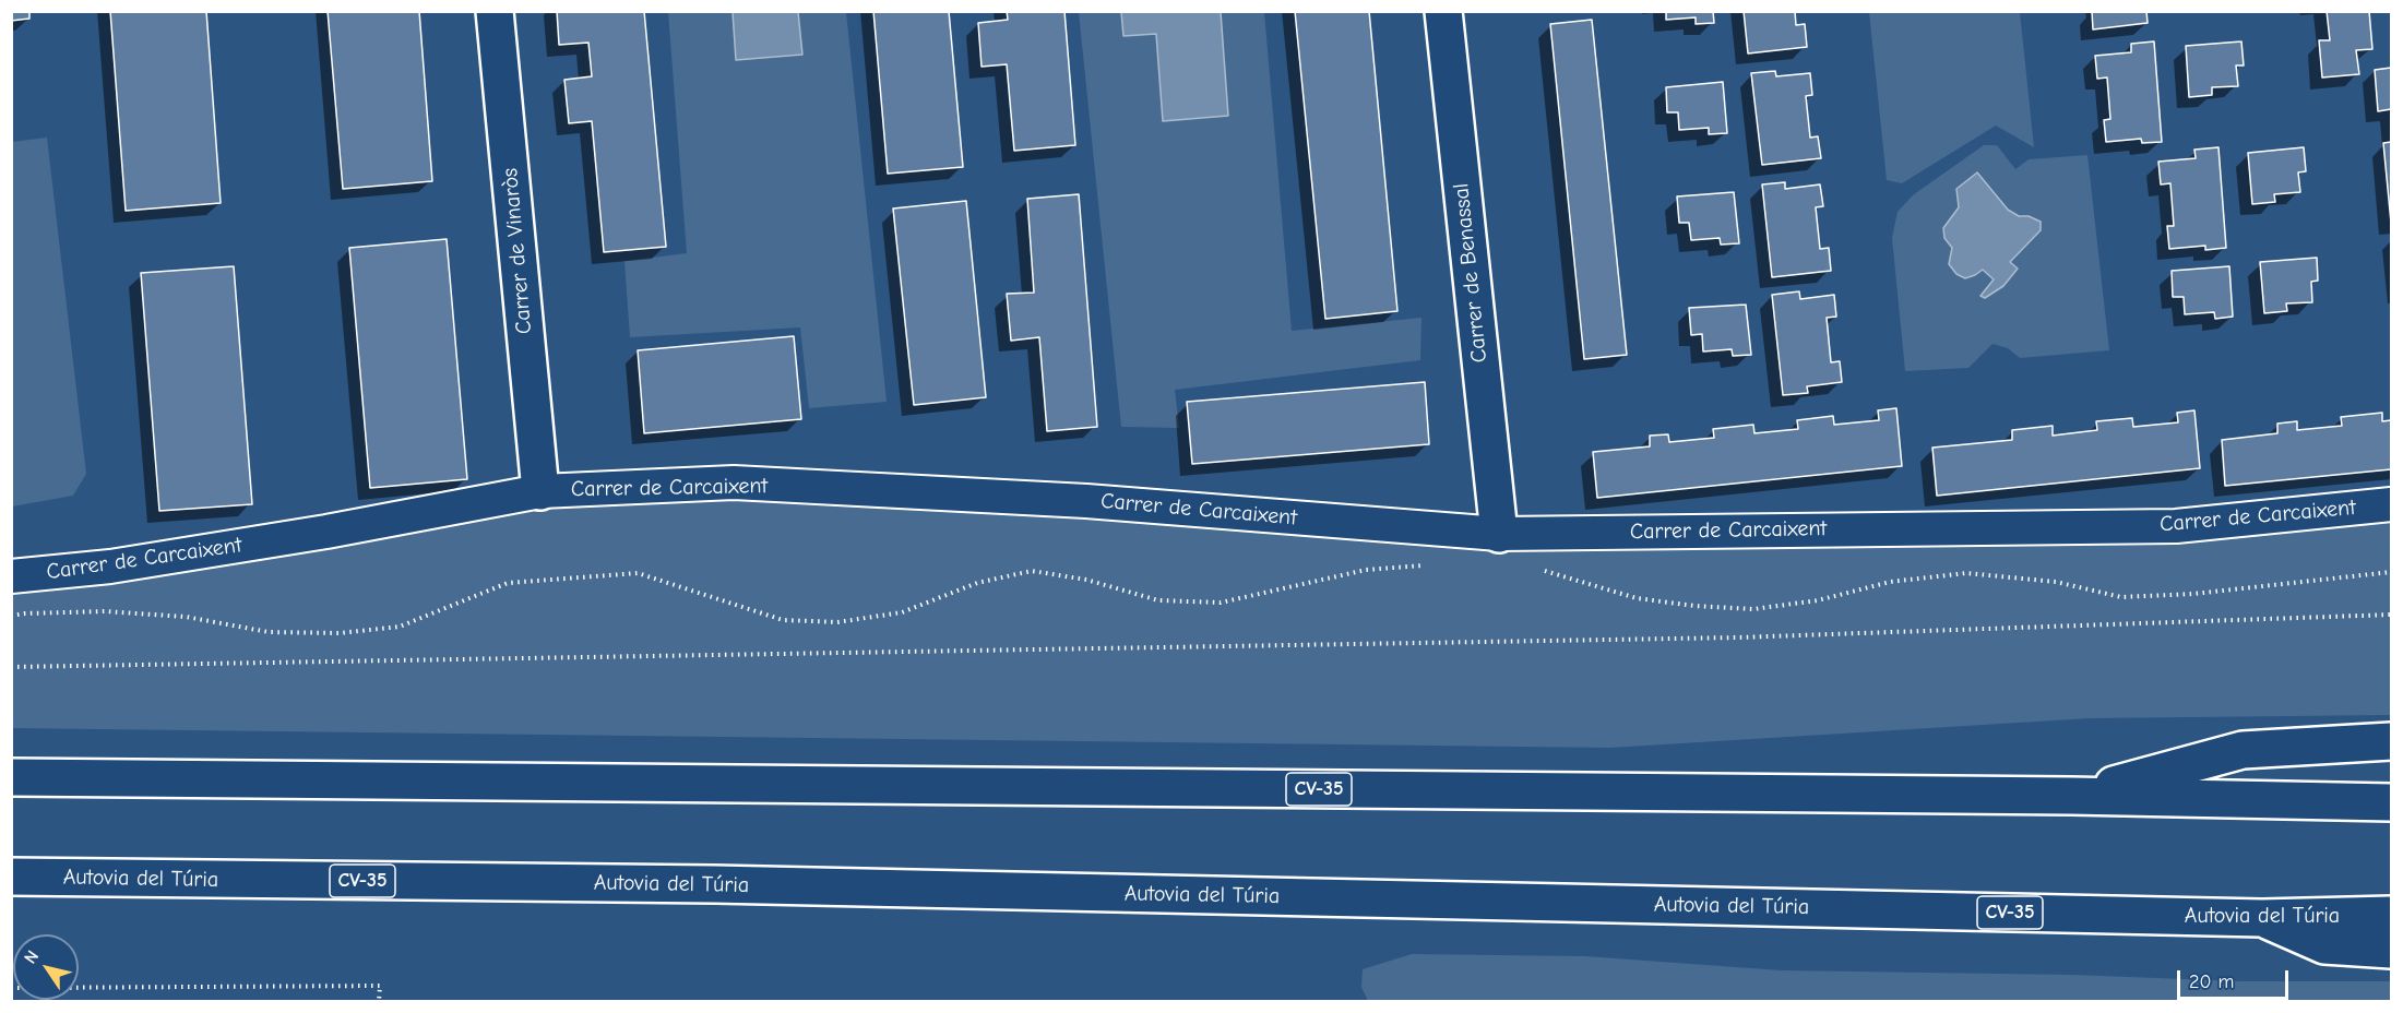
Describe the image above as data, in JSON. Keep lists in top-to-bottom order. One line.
{"streets":{"main road":["Carrer de Vinaròs","Carrer de Benassal","CV-35","Autovia del Túria"],"street":["Carrer de Carcaixent"]},"crossings":[["Carrer de Vinaròs","Carrer de Carcaixent"],["Carrer de Benassal","Carrer de Carcaixent"]],"scale_bar":"20 m","north":"top left"}
